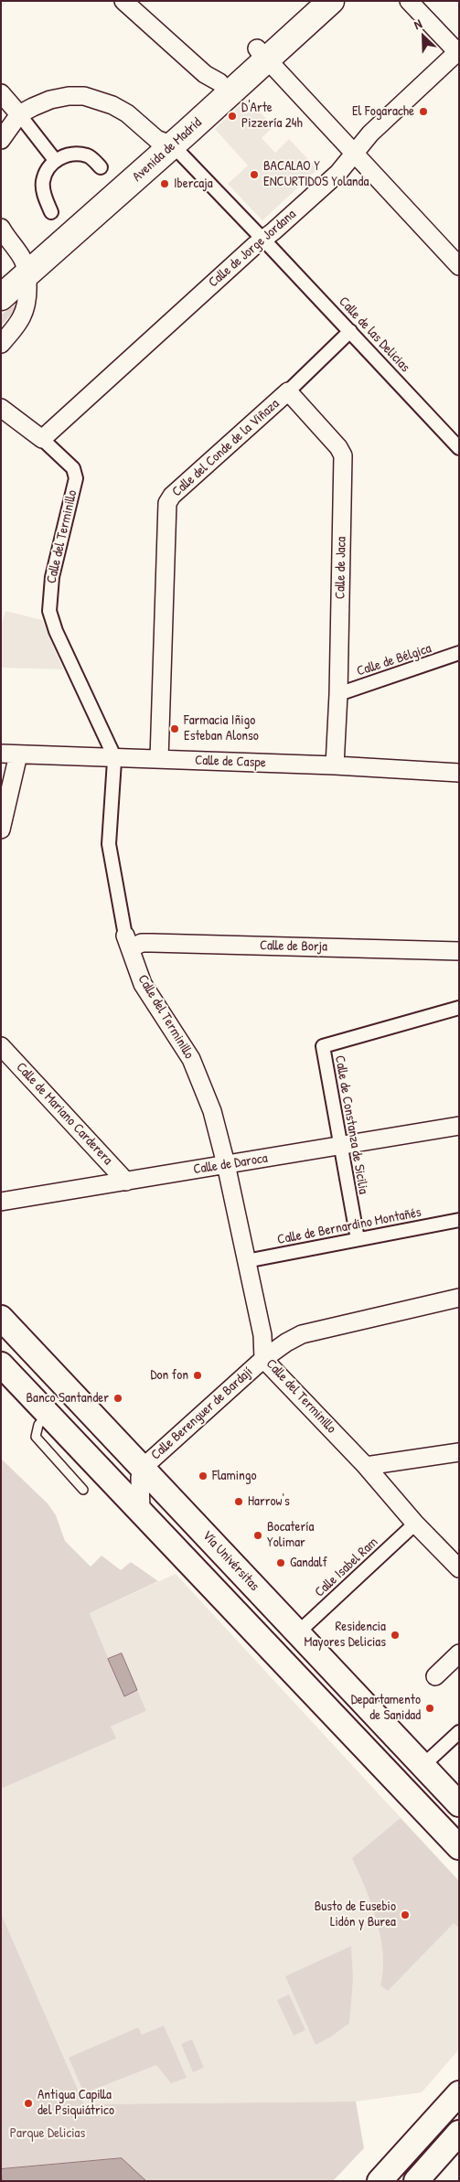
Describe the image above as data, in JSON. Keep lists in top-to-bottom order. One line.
{"streets":{"main road":["Avenida de Madrid","Vía Univérsitas"],"street":["Calle de Jorge Jordana","Calle de las Delicias","Calle del Conde de la Viñaza","Calle del Terminillo","Calle de Jaca","Calle de Bélgica","Calle de Caspe","Calle de Borja","Calle de Mariano Carderera","Calle de Constanza de Sicilia","Calle de Daroca","Calle de Bernardino Montañés","Calle Berenguer de Bardají","Calle Isabel Ram"]},"crossings":[["Avenida de Madrid","Calle de las Delicias"],["Calle de Jorge Jordana","Calle del Terminillo"],["Calle de las Delicias","Calle del Conde de la Viñaza"],["Calle del Conde de la Viñaza","Calle de Jaca"],["Calle del Conde de la Viñaza","Calle de Caspe"],["Calle del Terminillo","Calle de Caspe"],["Calle del Terminillo","Calle de Borja"],["Calle del Terminillo","Calle de Daroca"],["Calle del Terminillo","Calle de Bernardino Montañés"],["Calle del Terminillo","Calle Berenguer de Bardají"],["Calle del Terminillo","Calle Isabel Ram"],["Calle de Jaca","Calle de Bélgica"],["Calle de Jaca","Calle de Caspe"],["Calle de Mariano Carderera","Calle de Daroca"],["Calle de Constanza de Sicilia","Calle de Daroca"],["Calle de Constanza de Sicilia","Calle de Bernardino Montañés"],["Calle Berenguer de Bardají","Vía Univérsitas"],["Vía Univérsitas","Calle Isabel Ram"]],"parks":["Parque Delicias"],"places":["El Fogarache","D'Arte Pizzería 24h","BACALAO Y ENCURTIDOS Yolanda","Ibercaja","Farmacia Iñigo Esteban Alonso","Don fon","Banco Santander","Flamingo","Harrow's","Bocatería Yolimar","Gandalf","Residencia Mayores Delicias","Departamento de Sanidad","Busto de Eusebio Lidón y Burea","Antigua Capilla del Psiquiátrico"],"north":"top left"}
